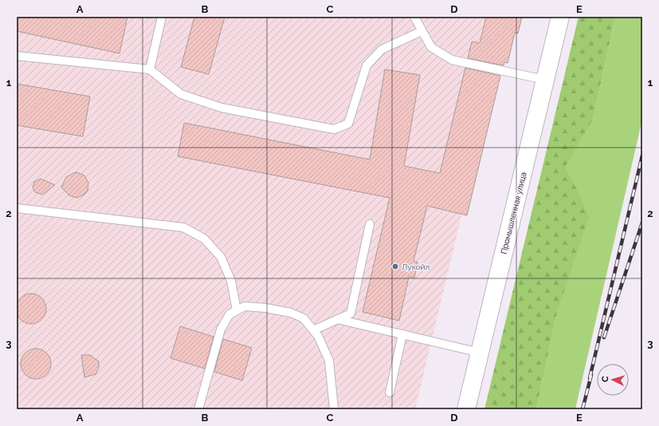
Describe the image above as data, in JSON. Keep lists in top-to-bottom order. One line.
{"streets":{"main road":["Промышленная улица"]},"places":["Лукойл"],"north":"left","grid":{"columns":["A","B","C","D","E"],"rows":["1","2","3"]}}
